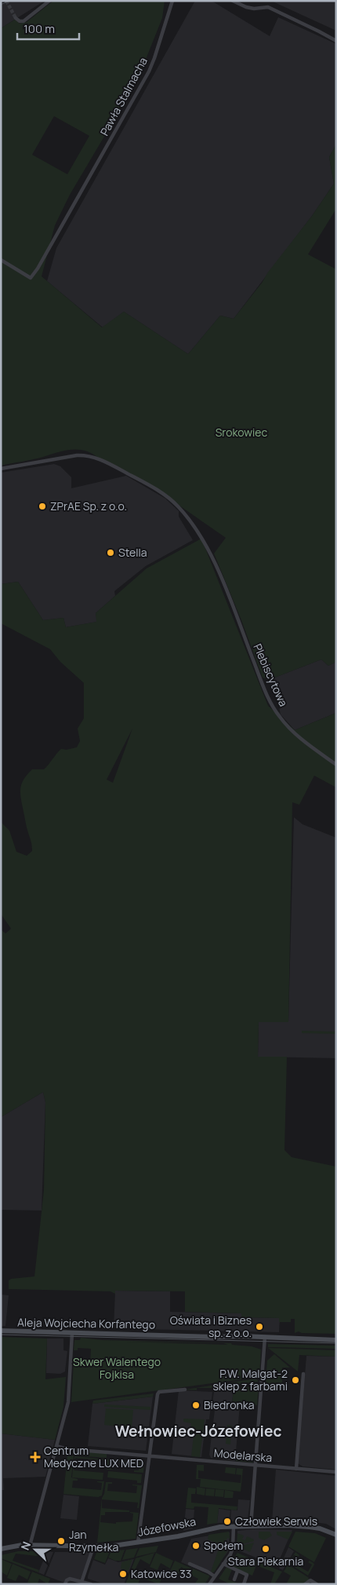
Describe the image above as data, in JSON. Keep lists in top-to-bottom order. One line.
{"streets":{"street":["Pawła Stalmacha","Plebiscytowa","Aleja Wojciecha Korfantego","Modelarska","Józefowska"]},"districts":["Wełnowiec-Józefowiec"],"parks":["Srokowiec","Skwer Walentego Fojkisa"],"places":{"other":["ZPrAE Sp. z o.o.","Stella","Oświata i Biznes sp. z o.o.","P.W. Malgat-2 sklep z farbami","Biedronka","Człowiek Serwis","Jan Rzymełka","Społem","Stara Piekarnia","Katowice 33"],"health":["Centrum Medyczne LUX MED"]},"scale_bar":"100 m","north":"left"}
